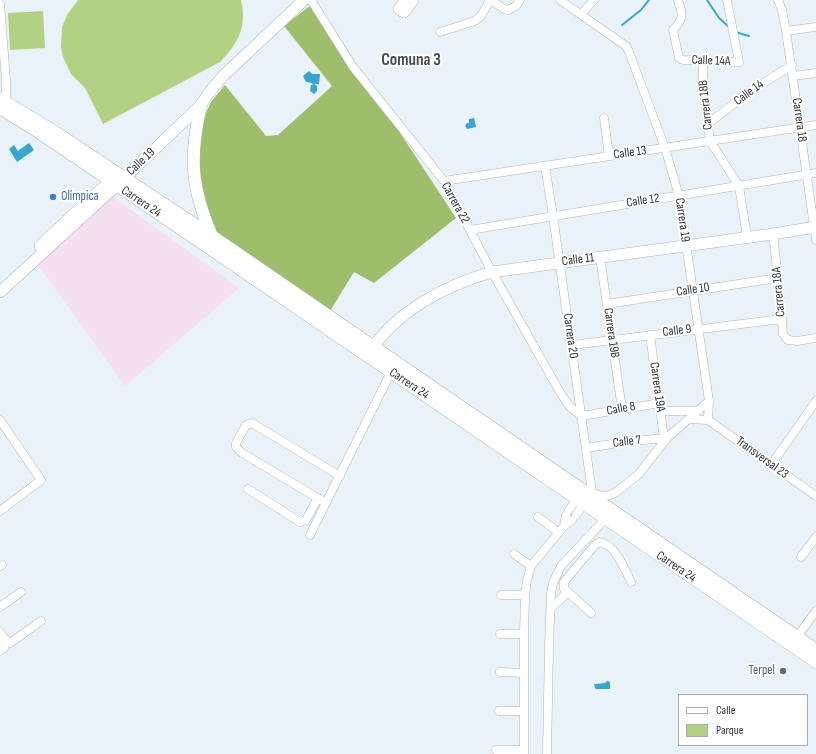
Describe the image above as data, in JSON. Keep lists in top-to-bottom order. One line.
{"streets":{"main road":["Carrera 24"],"street":["Calle 14A","Calle 14","Carrera 18B","Carrera 18","Calle 13","Calle 19","Calle 12","Carrera 22","Carrera 19","Calle 11","Calle 10","Carrera 18A","Calle 9","Carrera 19B","Carrera 20","Carrera 19A","Calle 8","Calle 7","Transversal 23"]},"crossings":[["Calle 14A","Carrera 18B"],["Calle 14","Carrera 18B"],["Calle 14","Carrera 18"],["Carrera 18B","Calle 13"],["Carrera 18B","Calle 12"],["Carrera 18B","Calle 11"],["Carrera 18","Calle 13"],["Carrera 18","Calle 12"],["Carrera 18","Calle 11"],["Calle 13","Carrera 22"],["Calle 13","Carrera 19"],["Calle 13","Carrera 20"],["Calle 19","Carrera 24"],["Calle 12","Carrera 22"],["Calle 12","Carrera 19"],["Calle 12","Carrera 20"],["Carrera 24","Calle 11"],["Carrera 24","Carrera 20"],["Carrera 22","Calle 11"],["Carrera 22","Carrera 20"],["Carrera 22","Calle 8"],["Carrera 19","Calle 11"],["Carrera 19","Calle 10"],["Carrera 19","Calle 9"],["Calle 11","Carrera 18A"],["Calle 11","Carrera 19B"],["Calle 11","Carrera 20"],["Calle 10","Carrera 18A"],["Calle 10","Carrera 19B"],["Carrera 18A","Calle 9"],["Calle 9","Carrera 19B"],["Calle 9","Carrera 20"],["Calle 9","Carrera 19A"],["Carrera 19B","Calle 8"],["Carrera 20","Calle 8"],["Carrera 20","Calle 7"],["Carrera 19A","Calle 8"],["Carrera 19A","Calle 7"]],"districts":["Comuna 3"],"places":["Olímpica","Terpel"],"legend":["Calle","Parque"]}
